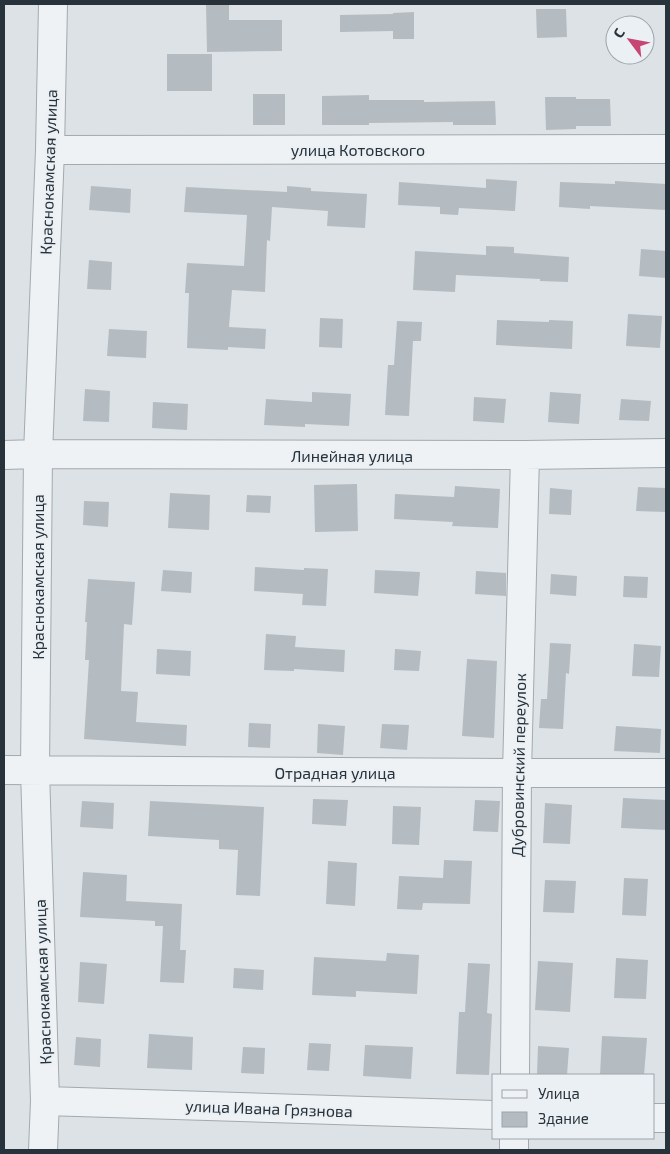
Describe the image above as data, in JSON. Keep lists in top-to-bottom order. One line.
{"streets":{"street":["улица Котовского","Краснокамская улица","Линейная улица","Дубровинский переулок","Отрадная улица","улица Ивана Грязнова"]},"crossings":[["улица Котовского","Краснокамская улица"],["Краснокамская улица","Линейная улица"],["Краснокамская улица","Отрадная улица"],["Краснокамская улица","улица Ивана Грязнова"],["Линейная улица","Дубровинский переулок"],["Дубровинский переулок","Отрадная улица"]],"legend":["Улица","Здание"],"north":"top left"}
